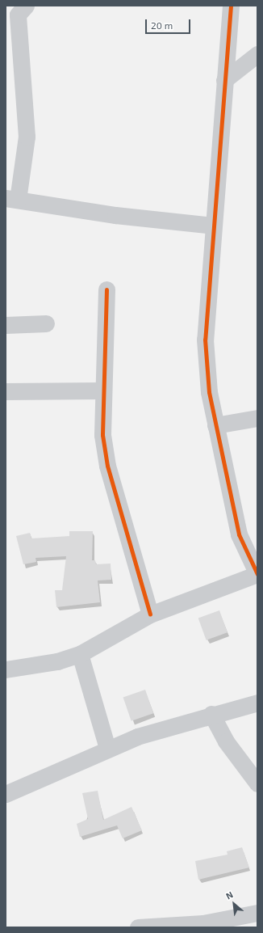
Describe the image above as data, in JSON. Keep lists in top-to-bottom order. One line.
{"scale_bar":"20 m","north":"top left"}
